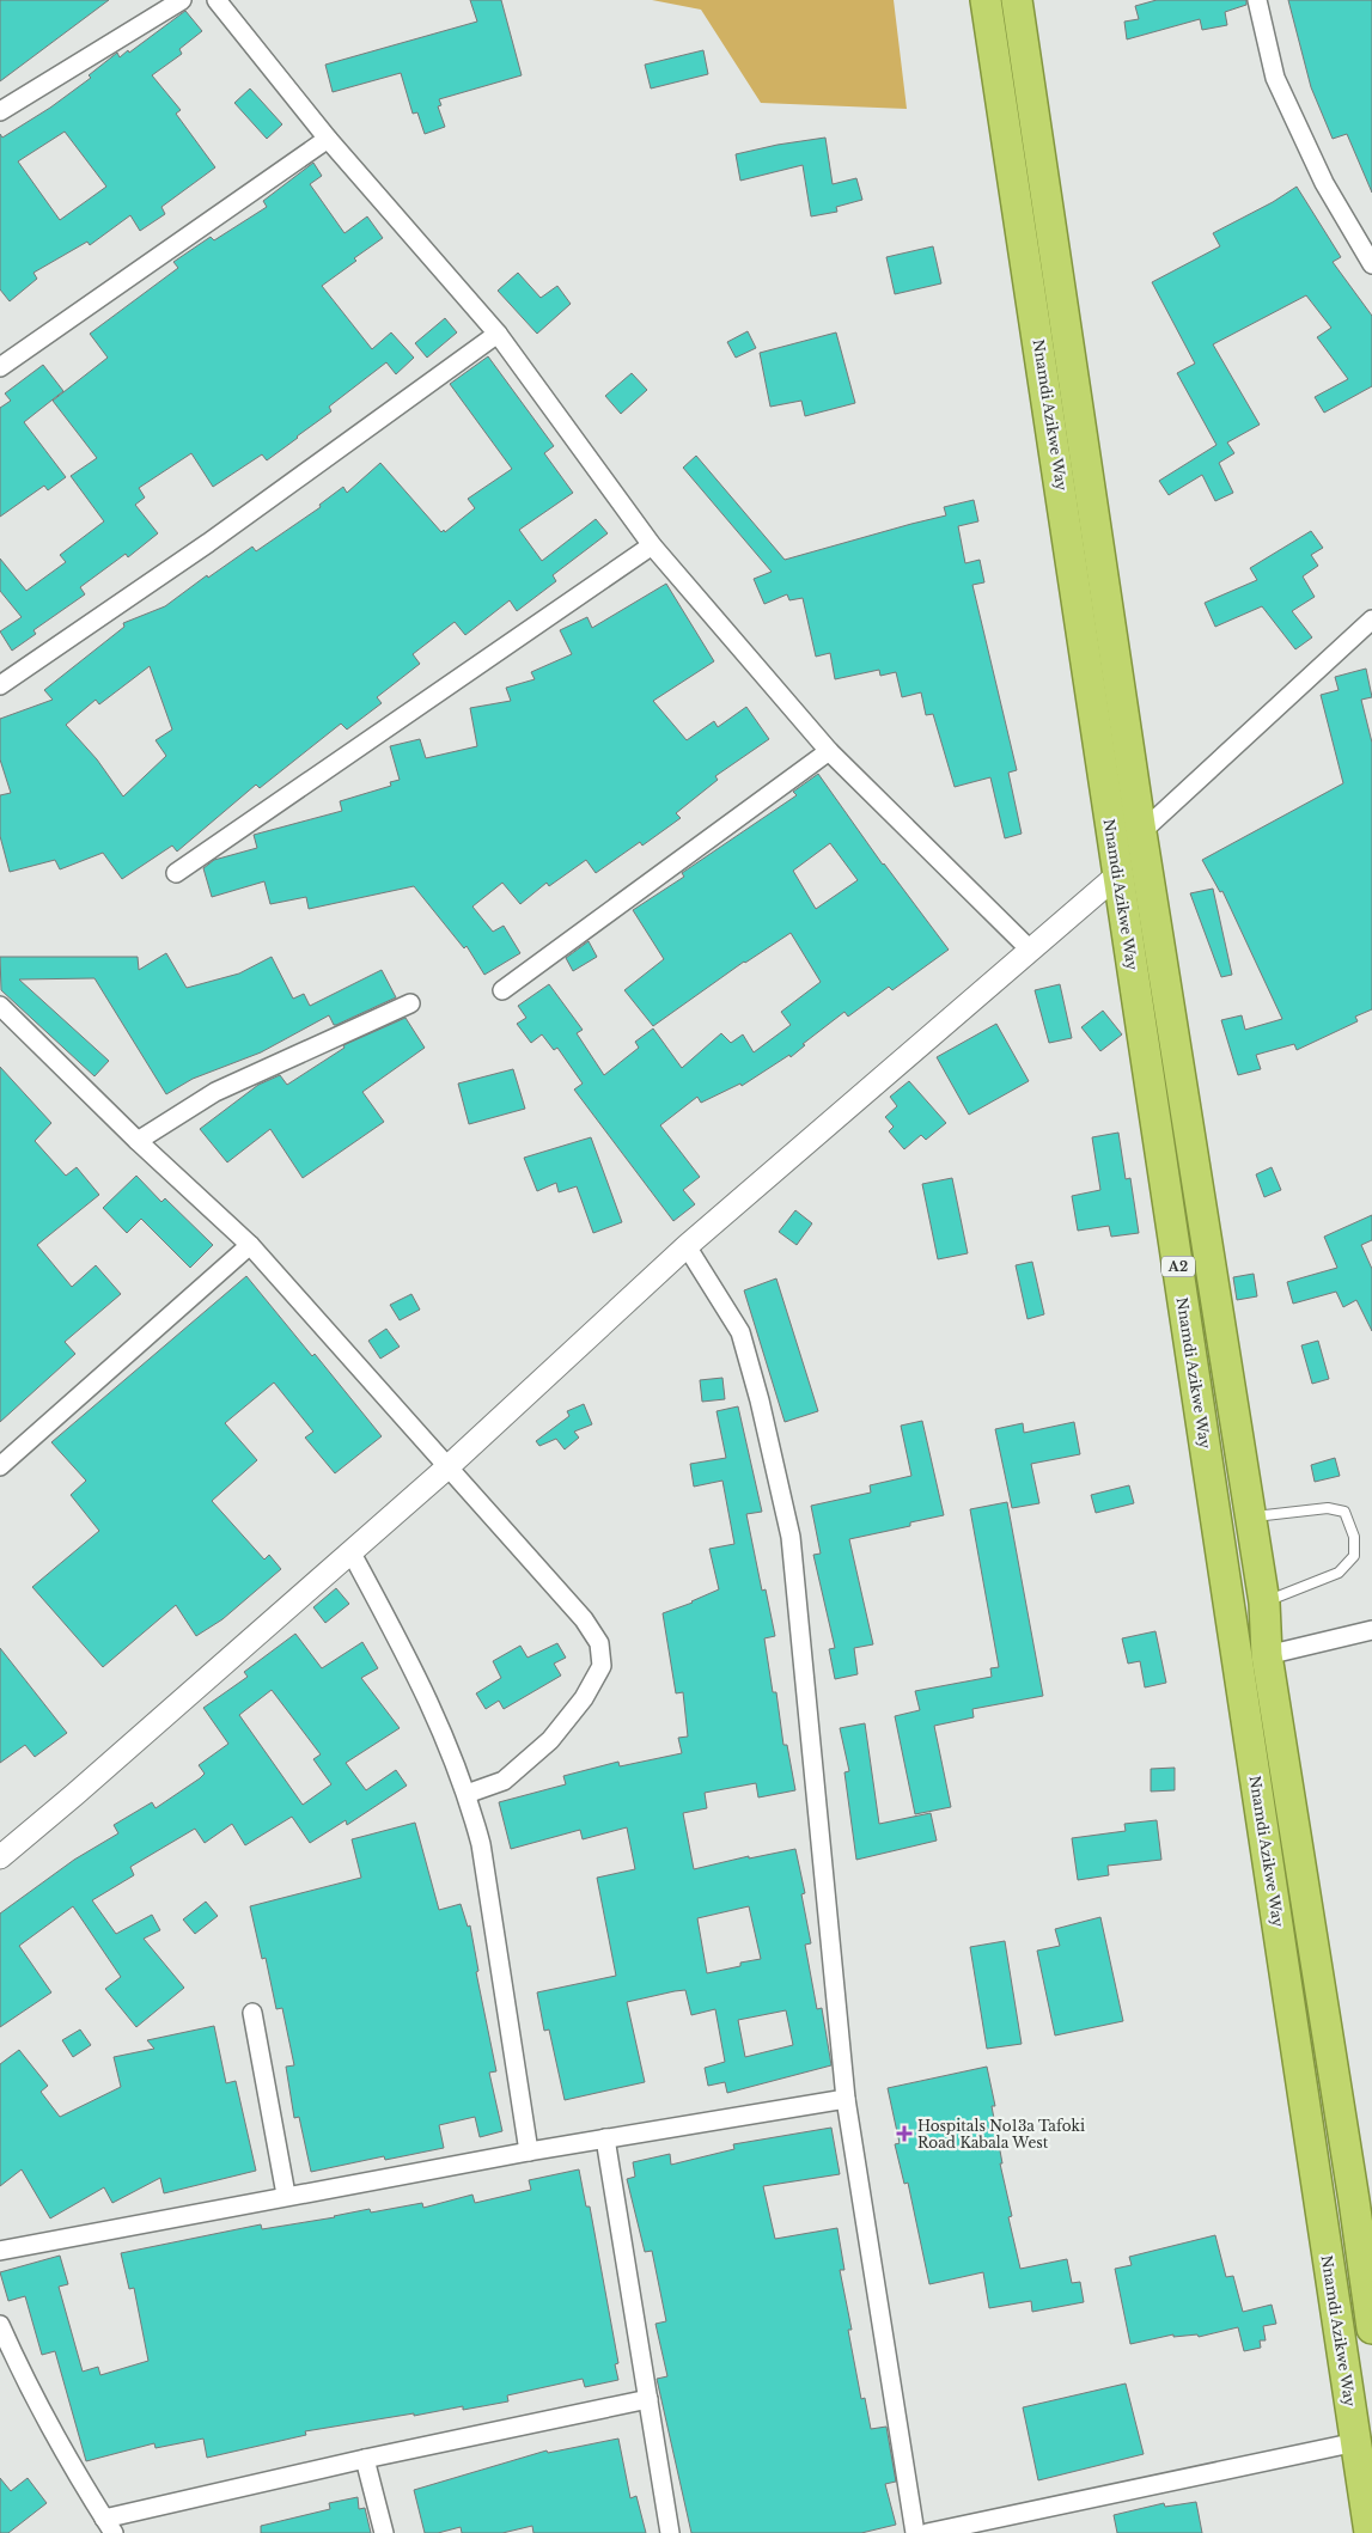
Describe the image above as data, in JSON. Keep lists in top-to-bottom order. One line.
{"streets":{"highway":["Nnamdi Azikwe Way","A2"]},"places":{"health":["Hospitals No13a Tafoki Road Kabala West"]}}
